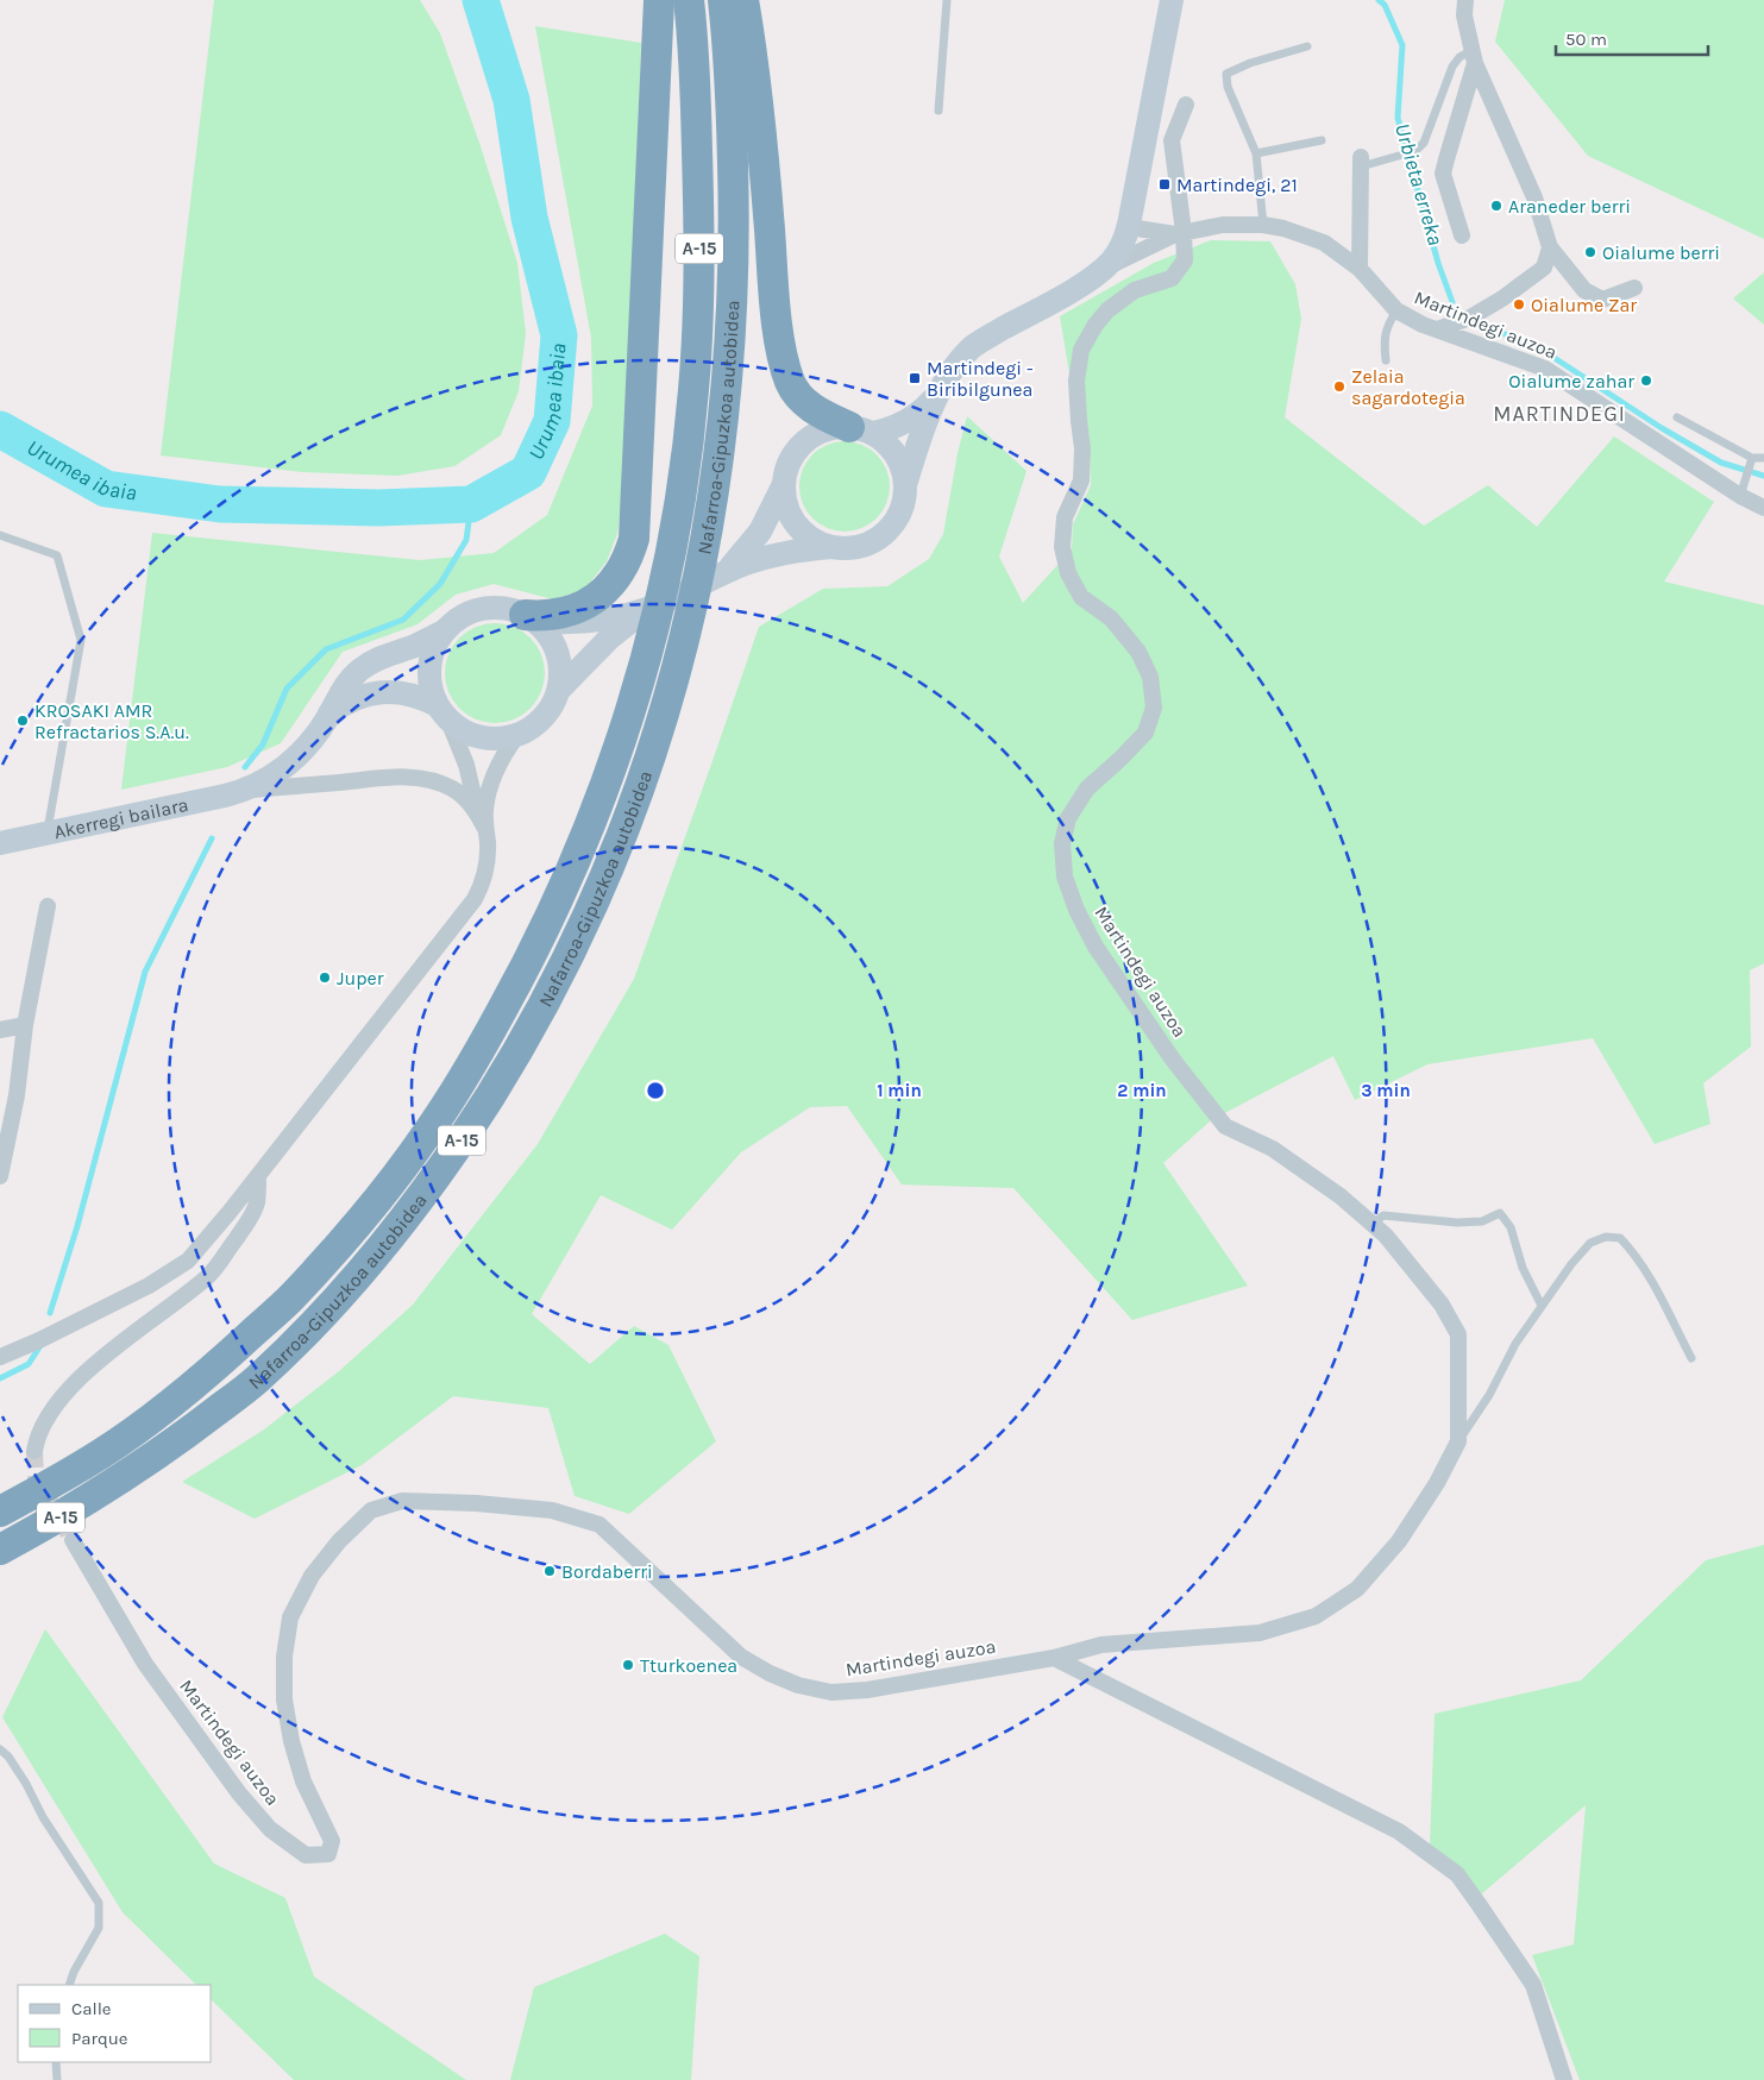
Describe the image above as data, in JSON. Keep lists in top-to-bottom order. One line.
{"streets":{"highway":["A-15","Nafarroa-Gipuzkoa autobidea"],"main road":["Akerregi bailara"],"street":["Martindegi auzoa"]},"districts":["MARTINDEGI"],"water":["Urbieta erreka","Urumea ibaia"],"places":{"transit":["Martindegi, 21","Martindegi - Biribilgunea"],"other":["Araneder berri","Oialume berri","Oialume Zar","Oialume zahar","Zelaia sagardotegia","KROSAKI AMR Refractarios S.A.u.","Juper","Bordaberri","Tturkoenea"]},"legend":["Calle","Parque"],"scale_bar":"50 m","rings":["1 min","2 min","3 min"]}
